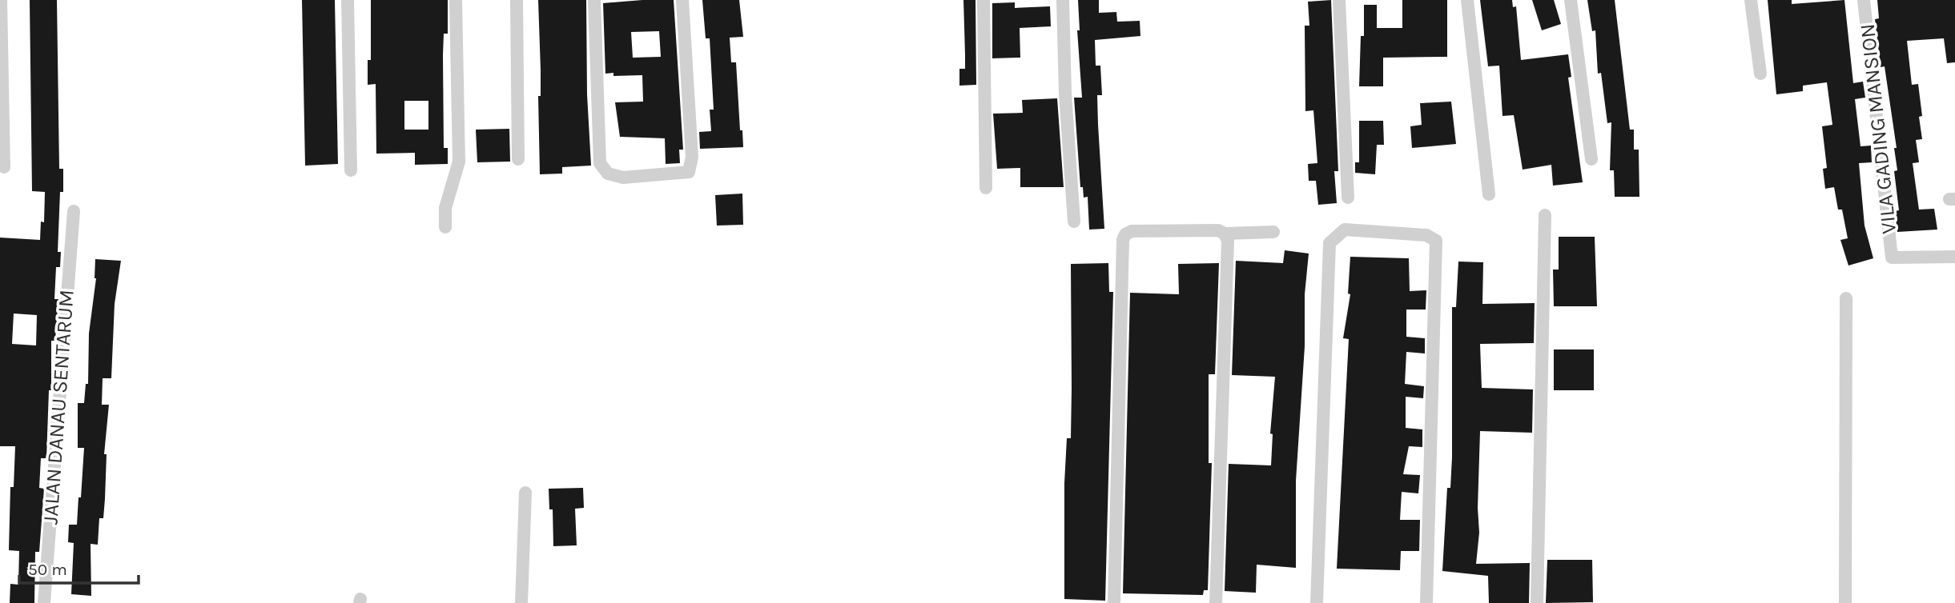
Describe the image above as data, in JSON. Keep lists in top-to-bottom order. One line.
{"streets":{"street":["VILA GADING MANSION","JALAN DANAU SENTARUM"]},"scale_bar":"50 m"}
